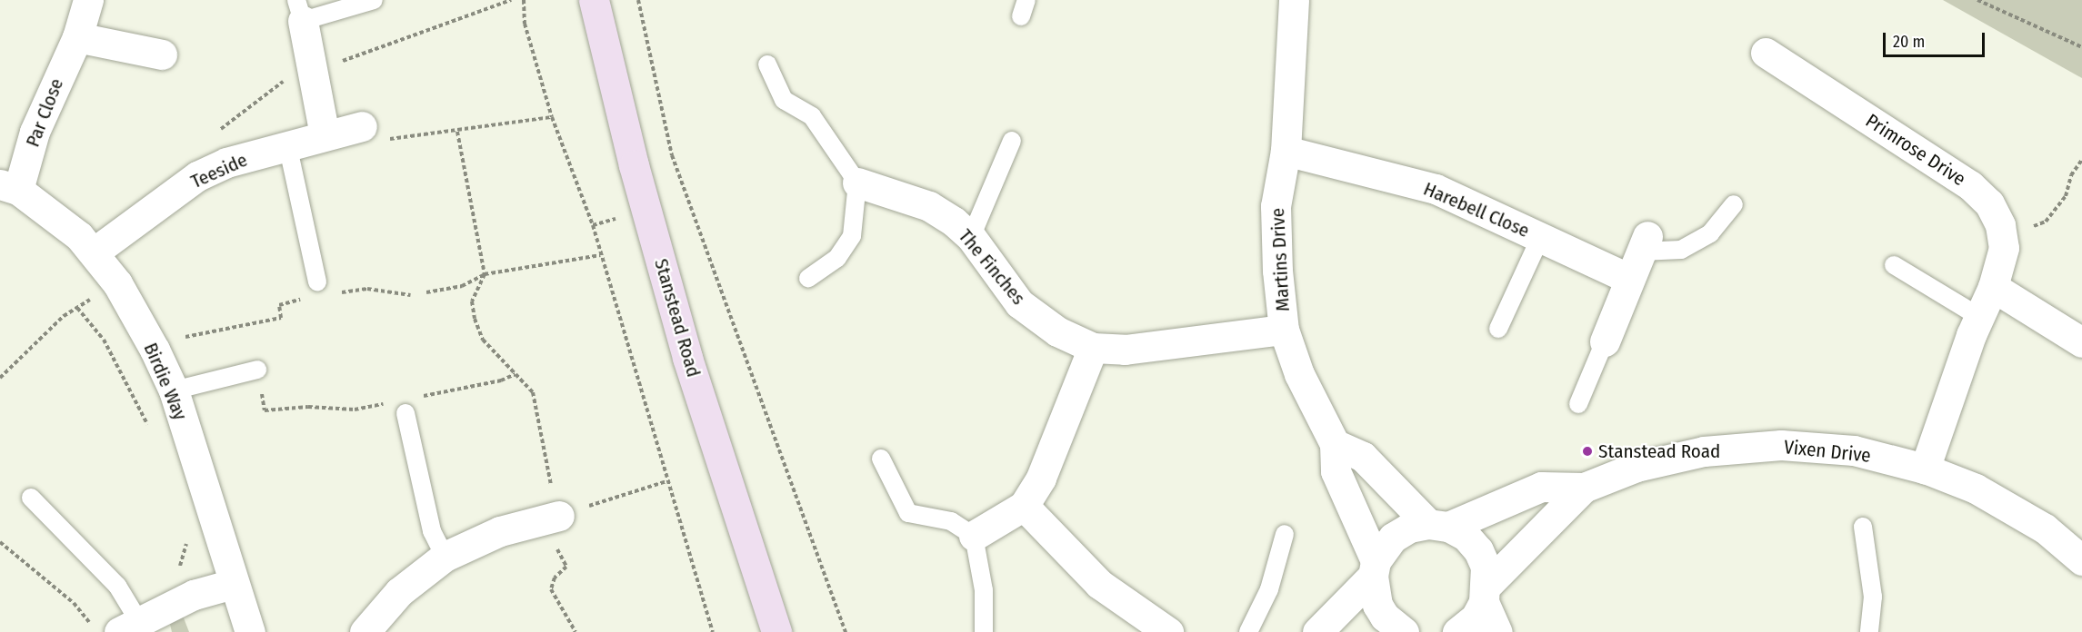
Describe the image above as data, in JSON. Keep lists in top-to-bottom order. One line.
{"streets":{"main road":["Stanstead Road"],"street":["Par Close","Primrose Drive","Teeside","Harebell Close","Martins Drive","The Finches","Birdie Way","Vixen Drive"]},"crossings":[["Par Close","Birdie Way"],["Primrose Drive","Vixen Drive"],["Teeside","Birdie Way"],["Harebell Close","Martins Drive"],["Martins Drive","The Finches"],["Martins Drive","Vixen Drive"]],"places":["Stanstead Road"],"scale_bar":"20 m"}
